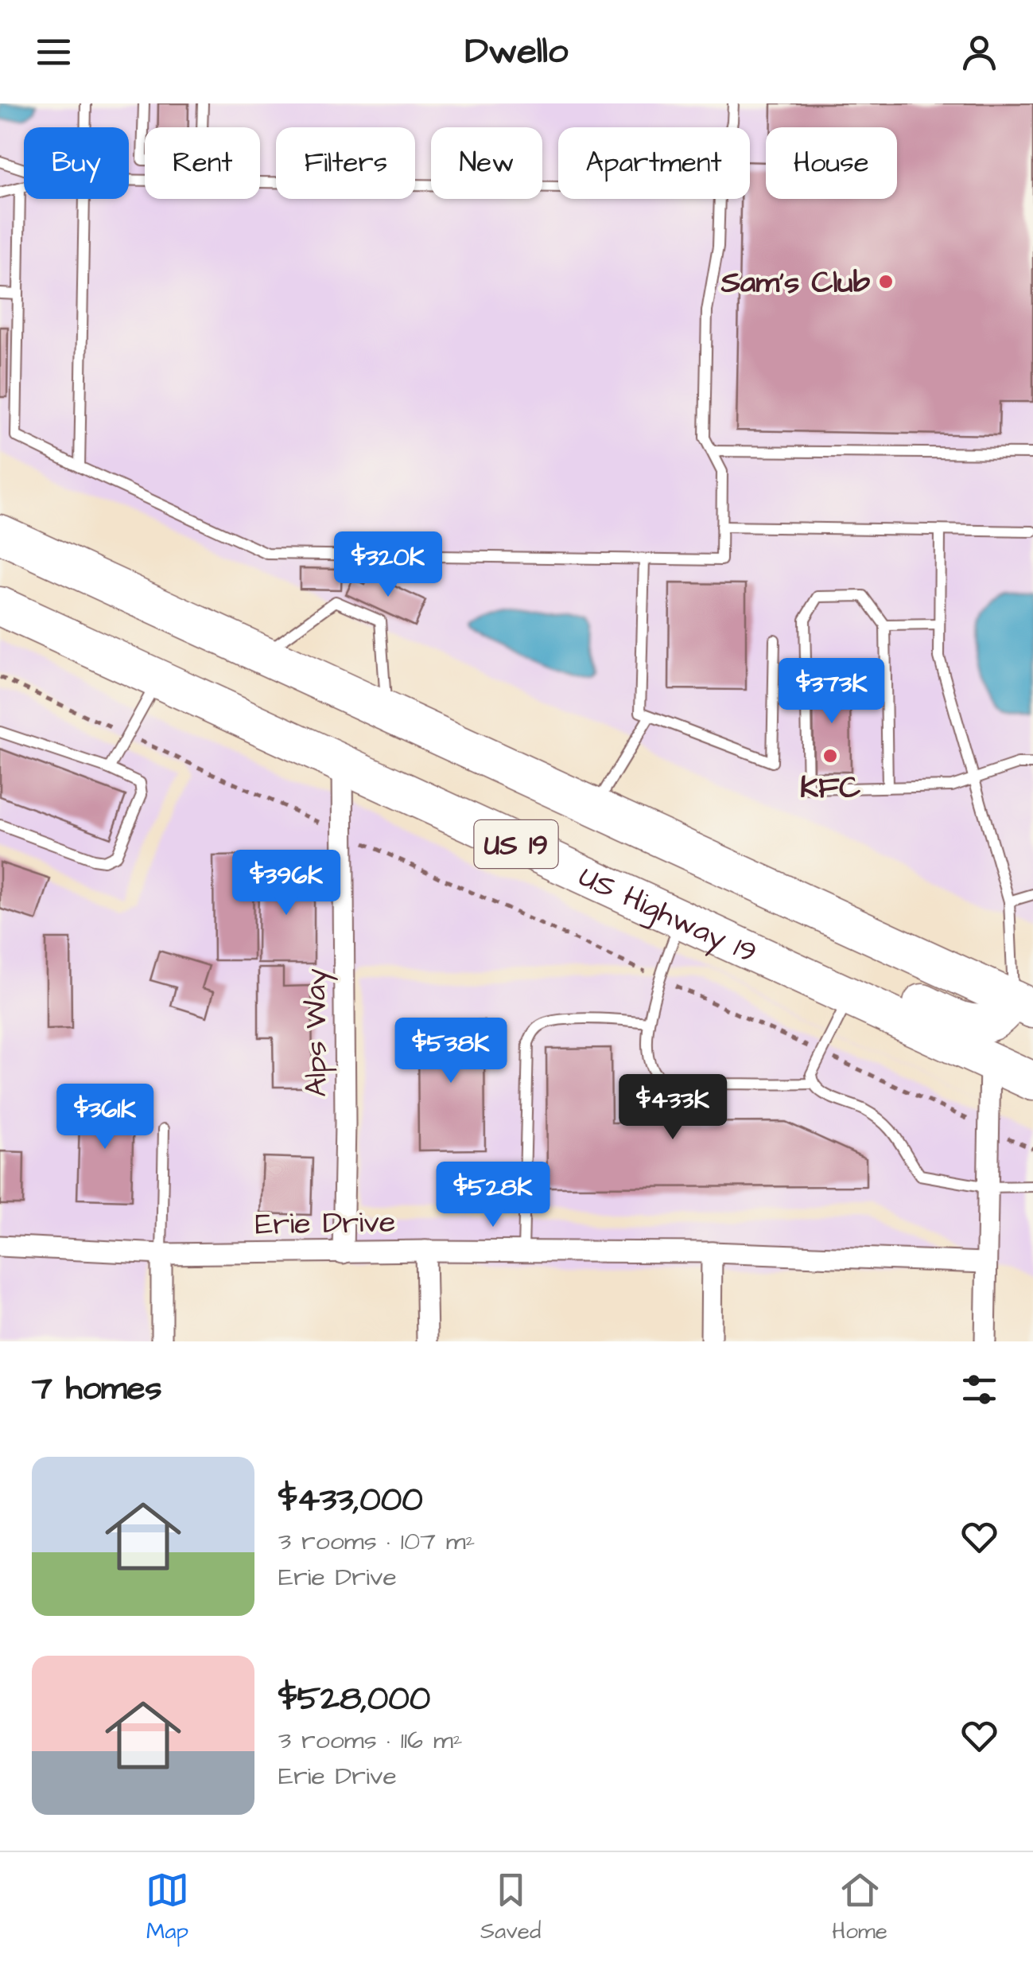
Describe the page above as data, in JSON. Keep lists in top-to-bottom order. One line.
{"streets":{"highway":["US 19","US Highway 19"],"street":["Alps Way","Erie Drive"]},"crossings":[["US Highway 19","Alps Way"],["Alps Way","Erie Drive"]],"places":["Sam's Club","KFC"],"page":{"header":"Dwello","chip":["Buy","Rent","Filters","New","Apartment","House"],"price":["$320K","$373K","$396K","$538K","$433K","$361K","$528K"],"heading":"7 homes","list":[{"name":"$433,000","note":"3 rooms · 107 m² · Erie Drive"},{"name":"$528,000","note":"3 rooms · 116 m² · Erie Drive"}],"tabs":["Map","Saved","Home"]}}
